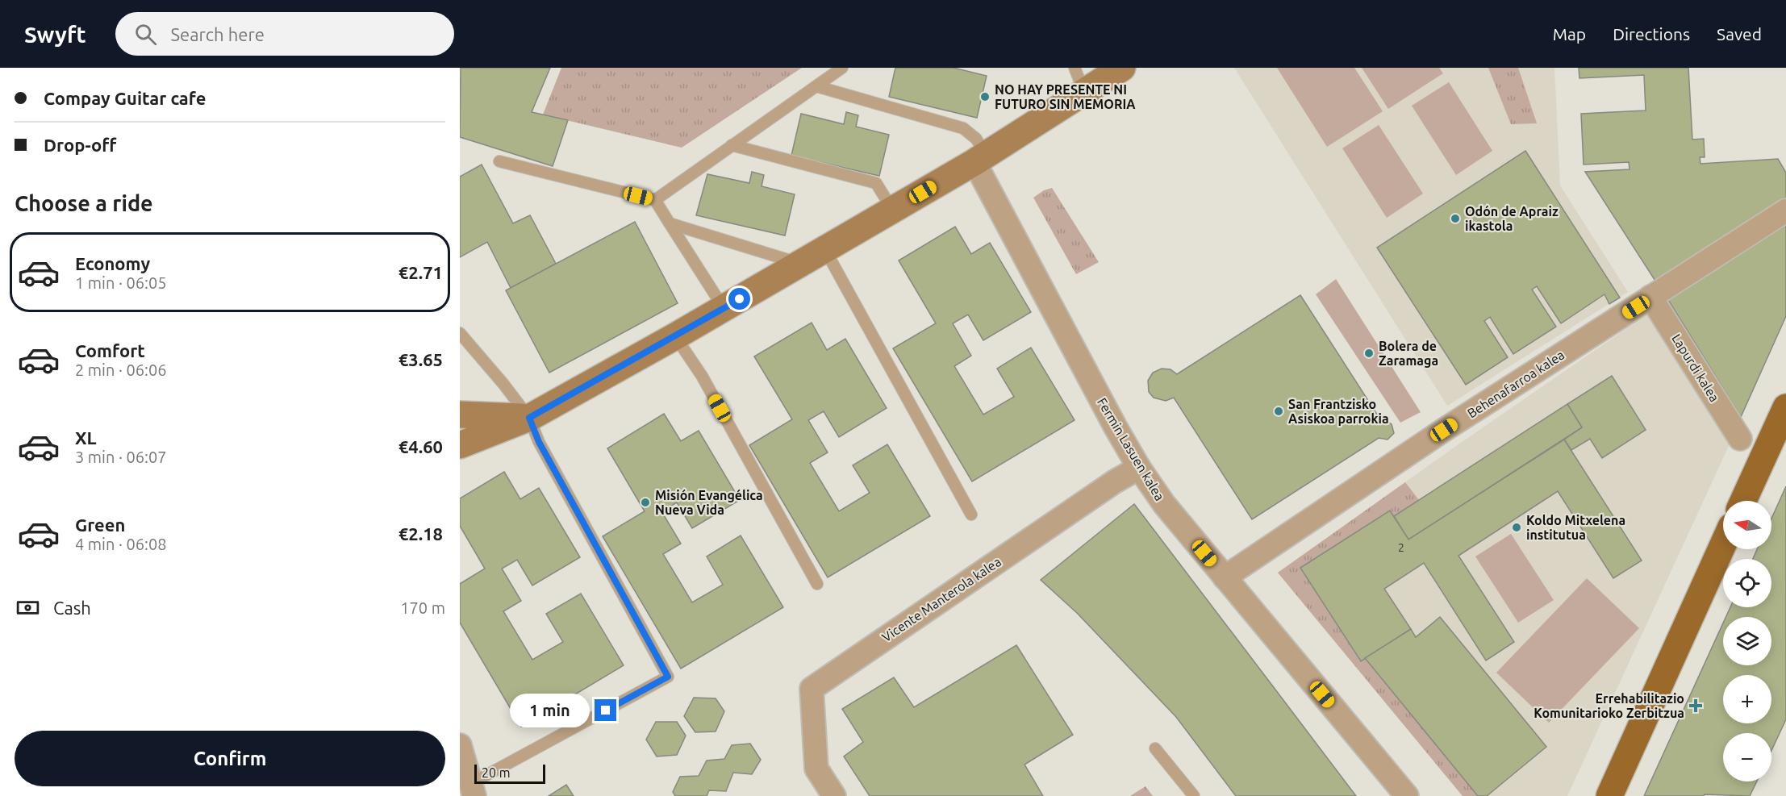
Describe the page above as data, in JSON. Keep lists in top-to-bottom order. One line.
{"streets":{"street":["Lapurdi kalea","Behenafarroa kalea","Fermin Lasuen kalea","Vicente Manterola kalea"]},"crossings":[["Lapurdi kalea","Behenafarroa kalea"],["Behenafarroa kalea","Fermin Lasuen kalea"],["Fermin Lasuen kalea","Vicente Manterola kalea"]],"places":{"other":["NO HAY PRESENTE NI FUTURO SIN MEMORIA","Odón de Apraiz ikastola","Bolera de Zaramaga","San Frantzisko Asiskoa parrokia","Misión Evangélica Nueva Vida","Koldo Mitxelena institutua"],"health":["Errehabilitazio Komunitarioko Zerbitzua"]},"house_numbers":["2"],"scale_bar":"20 m","north":"left","page":{"header":"Swyft","search":"Search here","nav":["Map","Directions","Saved"],"banner":["Compay Guitar cafe","Drop-off"],"heading":"Choose a ride","list":[{"name":"Economy","note":"1 min · 06:05","value":"€2.71"},{"name":"Comfort","note":"2 min · 06:06","value":"€3.65"},{"name":"XL","note":"3 min · 06:07","value":"€4.60"},{"name":"Green","note":"4 min · 06:08","value":"€2.18"}],"map_buttons":["+","−"],"pay":["Cash","170 m"],"bubble":"1 min","buttons":"Confirm","scale":"20 m"}}
